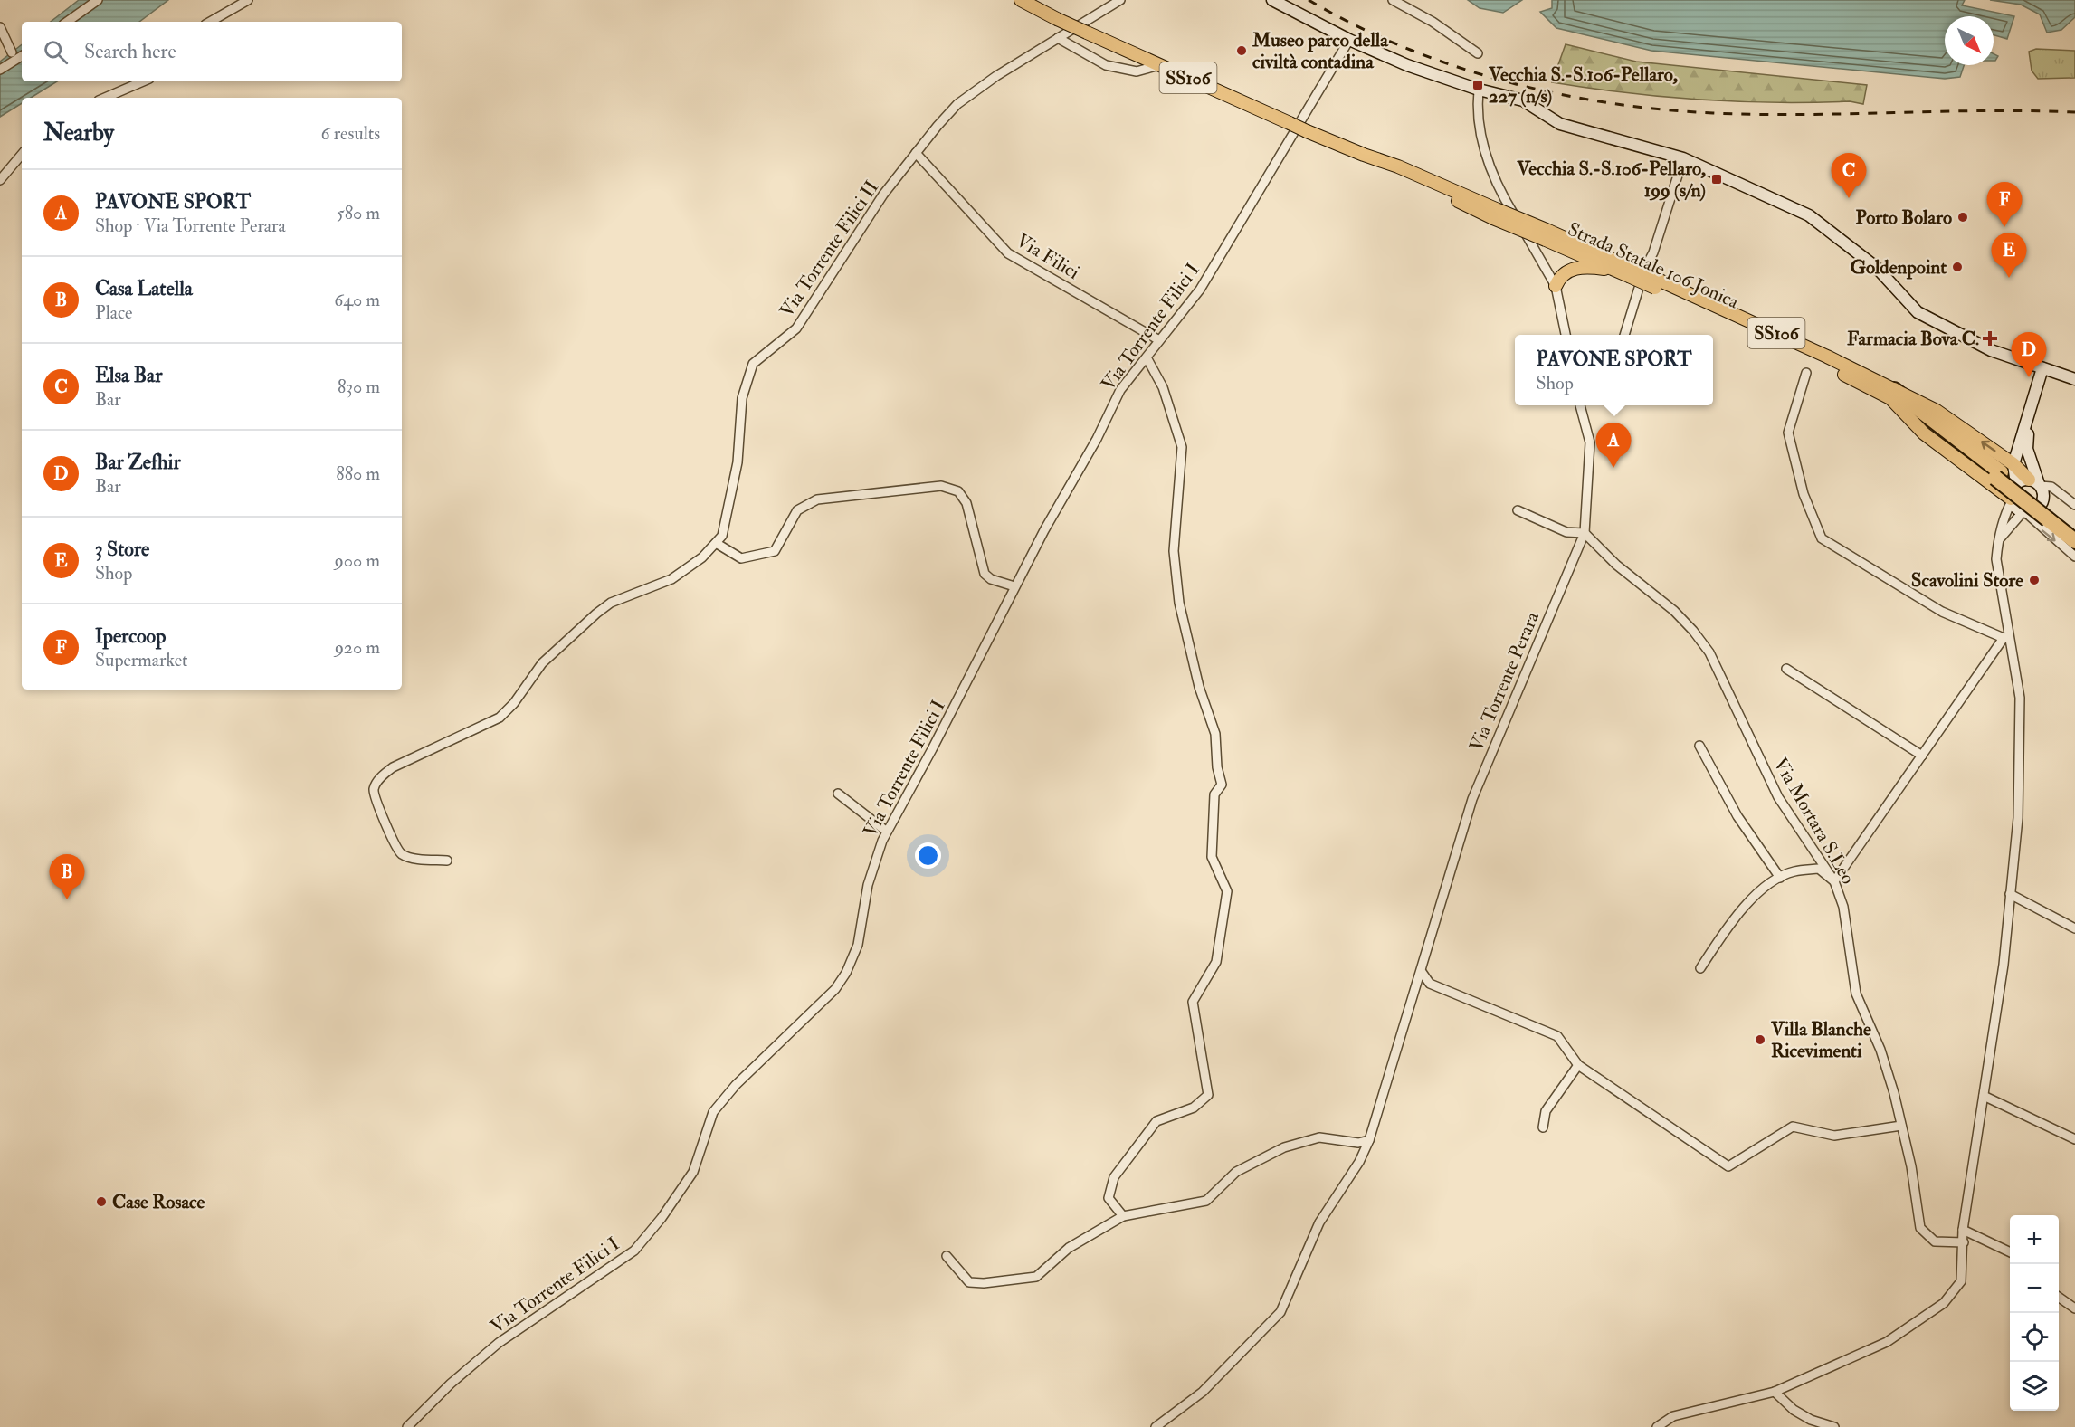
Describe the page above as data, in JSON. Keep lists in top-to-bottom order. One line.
{"streets":{"highway":["SS106","Strada Statale 106 Jonica"],"street":["Via Torrente Filici II","Via Filici","Via Torrente Filici I","Via Torrente Perara","Via Mortara S.Leo"]},"crossings":[["Via Torrente Filici II","Via Filici"],["Via Filici","Via Torrente Filici I"],["Via Torrente Perara","Via Mortara S.Leo"]],"places":{"other":["Museo parco della civiltà contadina","Porto Bolaro","Goldenpoint","Scavolini Store","Villa Blanche Ricevimenti","Case Rosace"],"transit":["Vecchia S.-S.106-Pellaro, 227 (n/s)","Vecchia S.-S.106-Pellaro, 199 (s/n)"],"health":["Farmacia Bova C."]},"north":"bottom right","page":{"search":"Search here","heading":["Nearby","6 results"],"pins":["C","F","E","D","A","B"],"list":[{"mark":"A","name":"PAVONE SPORT","note":"Shop · Via Torrente Perara","value":"580 m"},{"mark":"B","name":"Casa Latella","note":"Place","value":"640 m"},{"mark":"C","name":"Elsa Bar","note":"Bar","value":"830 m"},{"mark":"D","name":"Bar Zefhir","note":"Bar","value":"880 m"},{"mark":"E","name":"3 Store","note":"Shop","value":"900 m"},{"mark":"F","name":"Ipercoop","note":"Supermarket","value":"920 m"}],"popup":["PAVONE SPORT","Shop"],"map_buttons":["+","−"]}}
